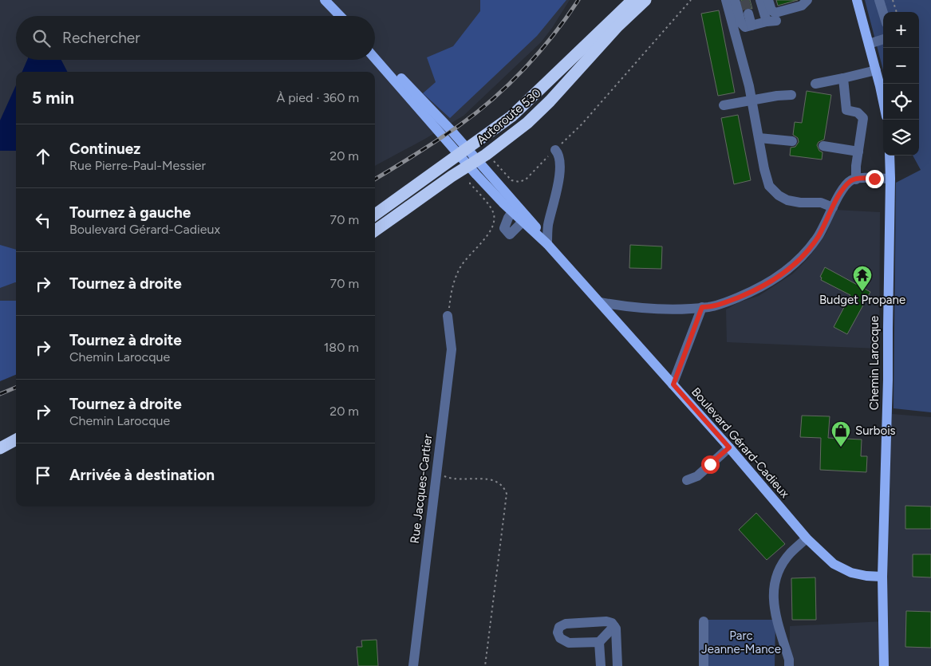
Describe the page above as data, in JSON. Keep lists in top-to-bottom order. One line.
{"streets":{"highway":["Autoroute 530"],"main road":["Chemin Larocque","Boulevard Gérard-Cadieux"],"street":["Rue Jacques-Cartier"]},"crossings":[["Autoroute 530","Boulevard Gérard-Cadieux"],["Chemin Larocque","Boulevard Gérard-Cadieux"]],"parks":["Parc Jeanne-Mance"],"places":{"temple":["Budget Propane"],"shop":["Surbois"]},"page":{"map_buttons":["+","−"],"search":"Rechercher","heading":["5 min","À pied · 360 m"],"list":[["Continuez","Rue Pierre-Paul-Messier","20 m"],["Tournez à gauche","Boulevard Gérard-Cadieux","70 m"],["Tournez à droite","70 m"],["Tournez à droite","Chemin Larocque","180 m"],["Tournez à droite","Chemin Larocque","20 m"],"Arrivée à destination"]}}
